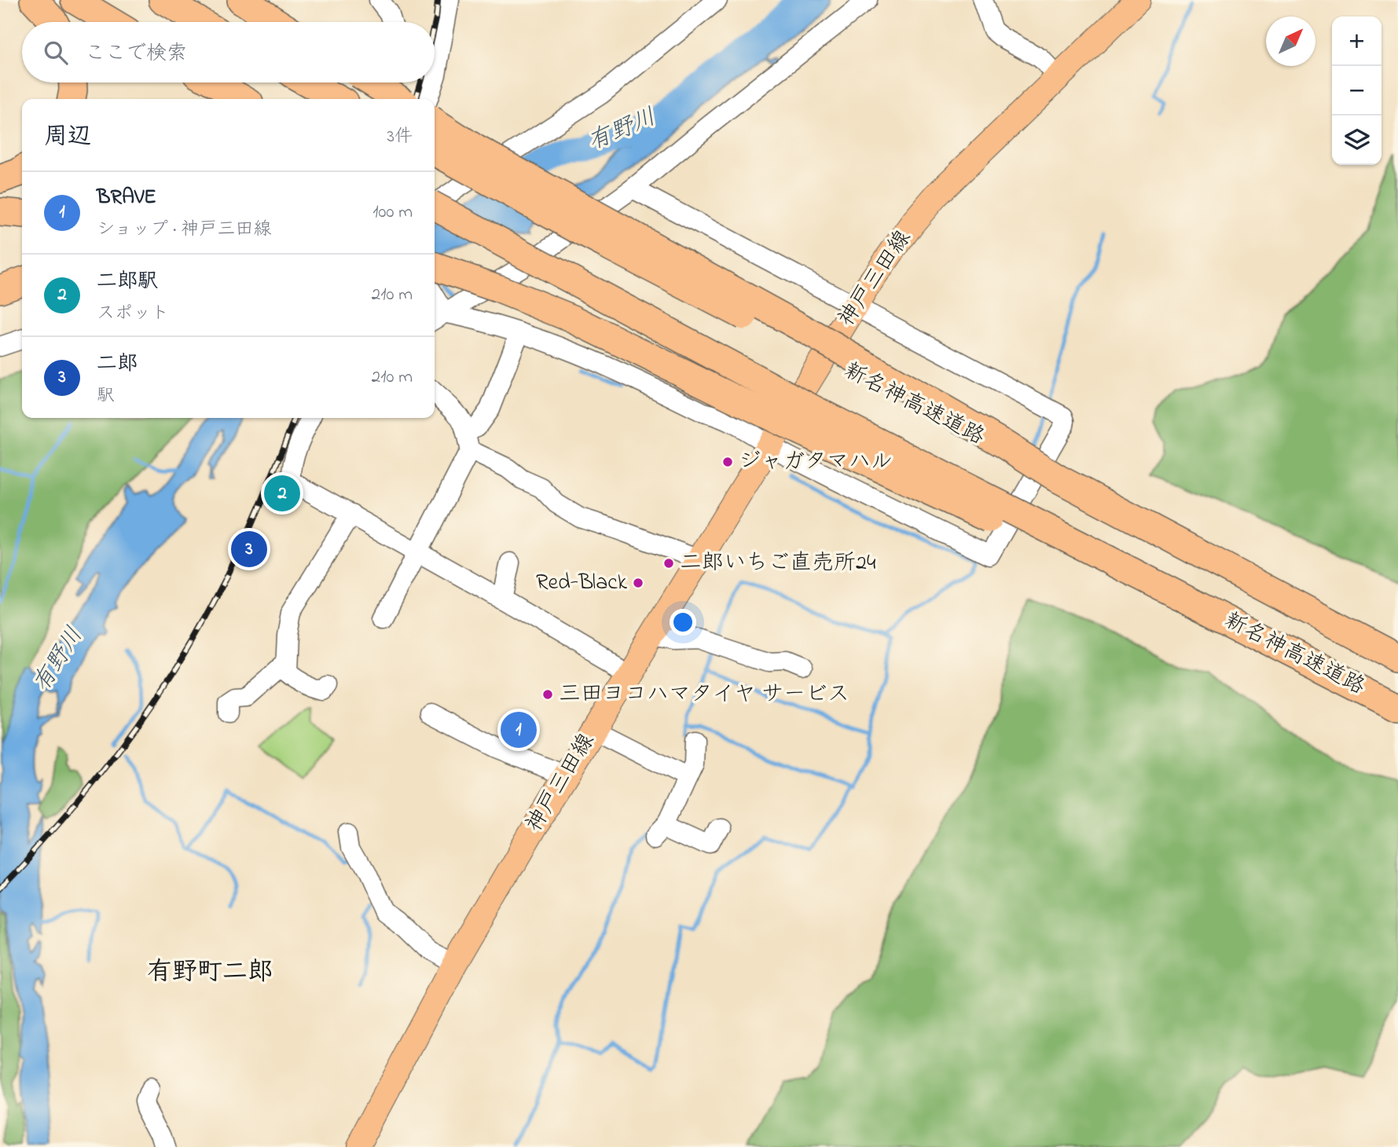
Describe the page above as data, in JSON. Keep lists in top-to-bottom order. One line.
{"streets":{"highway":["新名神高速道路"],"main road":["神戸三田線"]},"districts":["有野町二郎"],"water":["有野川"],"places":["ジャガタマハル","二郎いちご直売所24","Red-Black","三田ヨコハマタイヤ サービス"],"north":"top right","page":{"map_buttons":["+","−"],"search":"ここで検索","heading":["周辺","3件"],"list":[{"mark":"1","name":"BRAVE","note":"ショップ · 神戸三田線","value":"100 m"},{"mark":"2","name":"二郎駅","note":"スポット","value":"210 m"},{"mark":"3","name":"二郎","note":"駅","value":"210 m"}],"pins":["2","3","1"]}}
